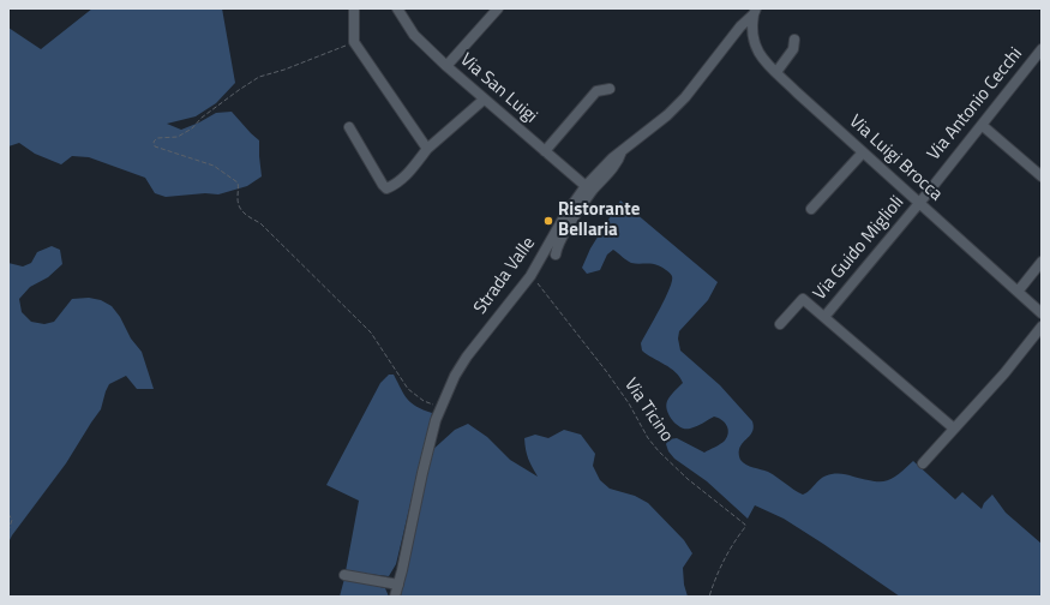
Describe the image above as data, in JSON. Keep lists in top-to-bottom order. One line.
{"streets":{"street":["Via San Luigi","Via Antonio Cecchi","Via Luigi Brocca","Via Guido Miglioli","Strada Valle"],"path":["Via Ticino"]},"crossings":[["Via San Luigi","Strada Valle"],["Via Antonio Cecchi","Via Luigi Brocca"],["Via Antonio Cecchi","Via Guido Miglioli"],["Via Luigi Brocca","Via Guido Miglioli"],["Via Luigi Brocca","Strada Valle"],["Strada Valle","Via Ticino"]],"places":["Ristorante Bellaria"]}
